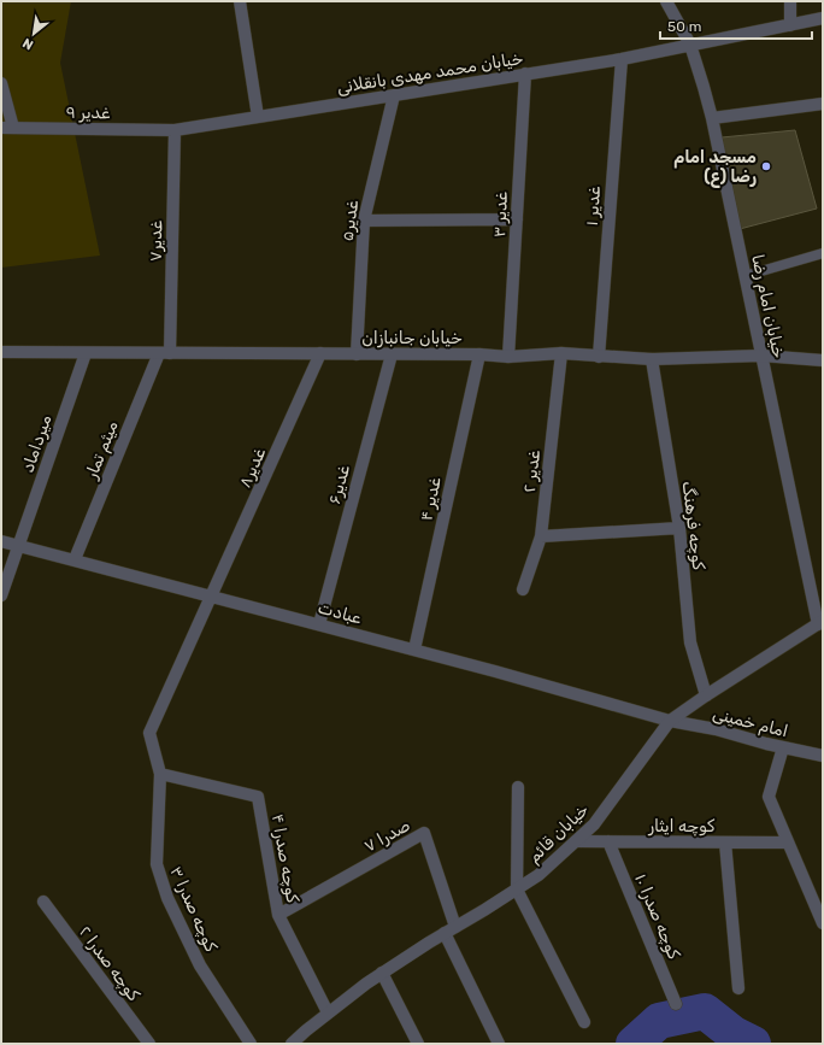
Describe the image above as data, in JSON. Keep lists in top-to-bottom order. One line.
{"streets":{"street":["خیابان محمد مهدی بانقلانی","غدیر ۹","غدیر ۱","غدیر ۳","غدیر۵","غدیر۷","خیابان امام رضا","خیابان جانبازان","میرداماد","میثم تمار","غدیر۸","غدیر ۲","غدیر۶","غدیر ۴","کوچه فرهنگ","عبادت","امام خمینی","کوچه ایثار","خیابان قائم","صدرا ۷","کوچه صدرا ۴","کوچه صدرا ۳","کوچه صدرا ۱۰","کوچه صدرا ۲"]},"crossings":[["خیابان محمد مهدی بانقلانی","غدیر ۹"],["خیابان محمد مهدی بانقلانی","غدیر ۱"],["خیابان محمد مهدی بانقلانی","غدیر ۳"],["خیابان محمد مهدی بانقلانی","غدیر۵"],["خیابان محمد مهدی بانقلانی","غدیر۷"],["خیابان محمد مهدی بانقلانی","خیابان امام رضا"],["غدیر ۹","غدیر۷"],["غدیر ۱","خیابان جانبازان"],["غدیر ۳","خیابان جانبازان"],["غدیر۵","خیابان جانبازان"],["غدیر۷","خیابان جانبازان"],["غدیر۷","میثم تمار"],["خیابان امام رضا","خیابان جانبازان"],["خیابان امام رضا","خیابان قائم"],["خیابان جانبازان","میرداماد"],["خیابان جانبازان","میثم تمار"],["خیابان جانبازان","غدیر۸"],["خیابان جانبازان","غدیر ۲"],["خیابان جانبازان","غدیر۶"],["خیابان جانبازان","غدیر ۴"],["خیابان جانبازان","کوچه فرهنگ"],["میرداماد","عبادت"],["میثم تمار","عبادت"],["غدیر۸","عبادت"],["غدیر۸","کوچه صدرا ۴"],["غدیر۸","کوچه صدرا ۳"],["غدیر۶","عبادت"],["غدیر ۴","عبادت"],["کوچه فرهنگ","خیابان قائم"],["عبادت","امام خمینی"],["عبادت","خیابان قائم"],["امام خمینی","خیابان قائم"],["کوچه ایثار","خیابان قائم"],["کوچه ایثار","کوچه صدرا ۱۰"],["خیابان قائم","صدرا ۷"],["خیابان قائم","کوچه صدرا ۴"],["صدرا ۷","کوچه صدرا ۴"],["کوچه صدرا ۴","کوچه صدرا ۳"]],"places":["مسجد امام رضا (ع)"],"scale_bar":"50 m","north":"bottom left"}
